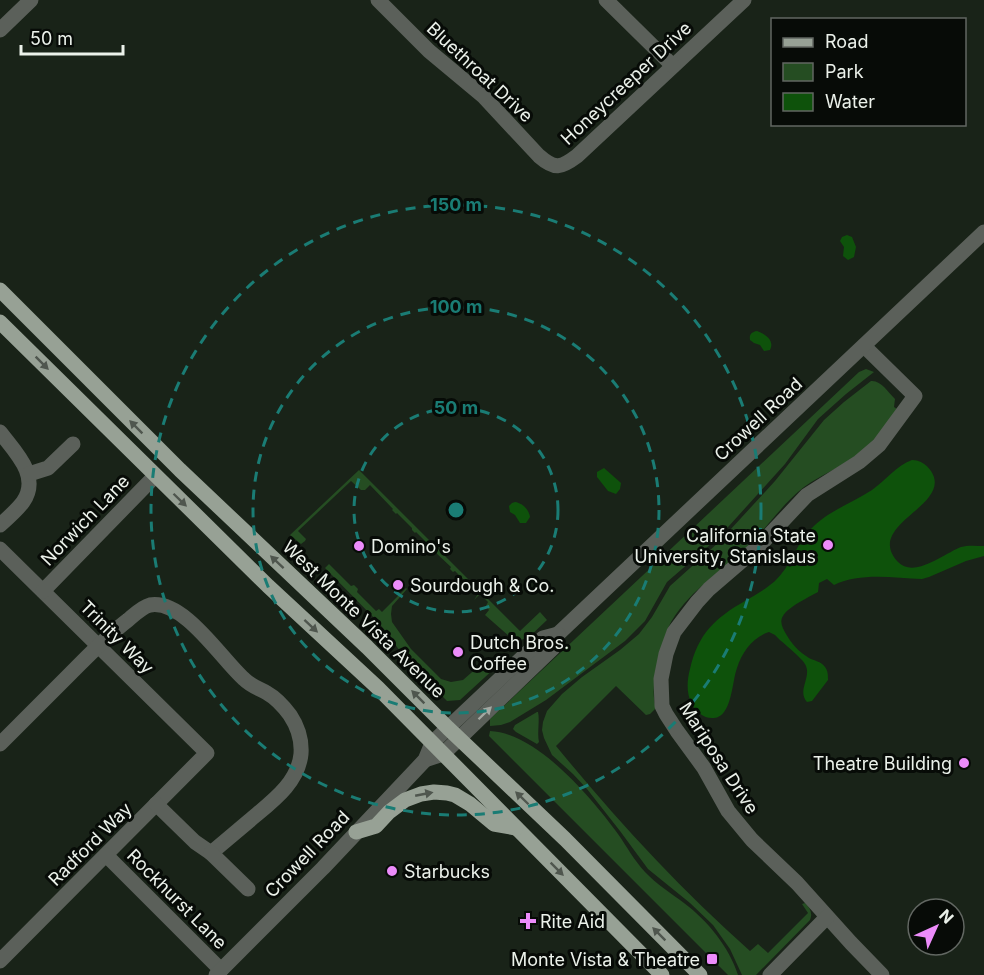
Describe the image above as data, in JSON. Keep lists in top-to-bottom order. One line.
{"streets":{"main road":["West Monte Vista Avenue"],"street":["Bluethroat Drive","Honeycreeper Drive","Crowell Road","Norwich Lane","Trinity Way","Mariposa Drive","Radford Way","Rockhurst Lane"]},"crossings":[["Bluethroat Drive","Honeycreeper Drive"],["Crowell Road","West Monte Vista Avenue"],["Crowell Road","Mariposa Drive"],["Crowell Road","Rockhurst Lane"],["Norwich Lane","Trinity Way"],["Trinity Way","Radford Way"],["Radford Way","Rockhurst Lane"]],"places":{"other":["California State University, Stanislaus","Domino's","Sourdough & Co.","Dutch Bros. Coffee","Theatre Building","Starbucks"],"health":["Rite Aid"],"transit":["Monte Vista & Theatre"]},"legend":["Road","Park","Water"],"scale_bar":"50 m","north":"top right","rings":["150 m","100 m","50 m"]}
